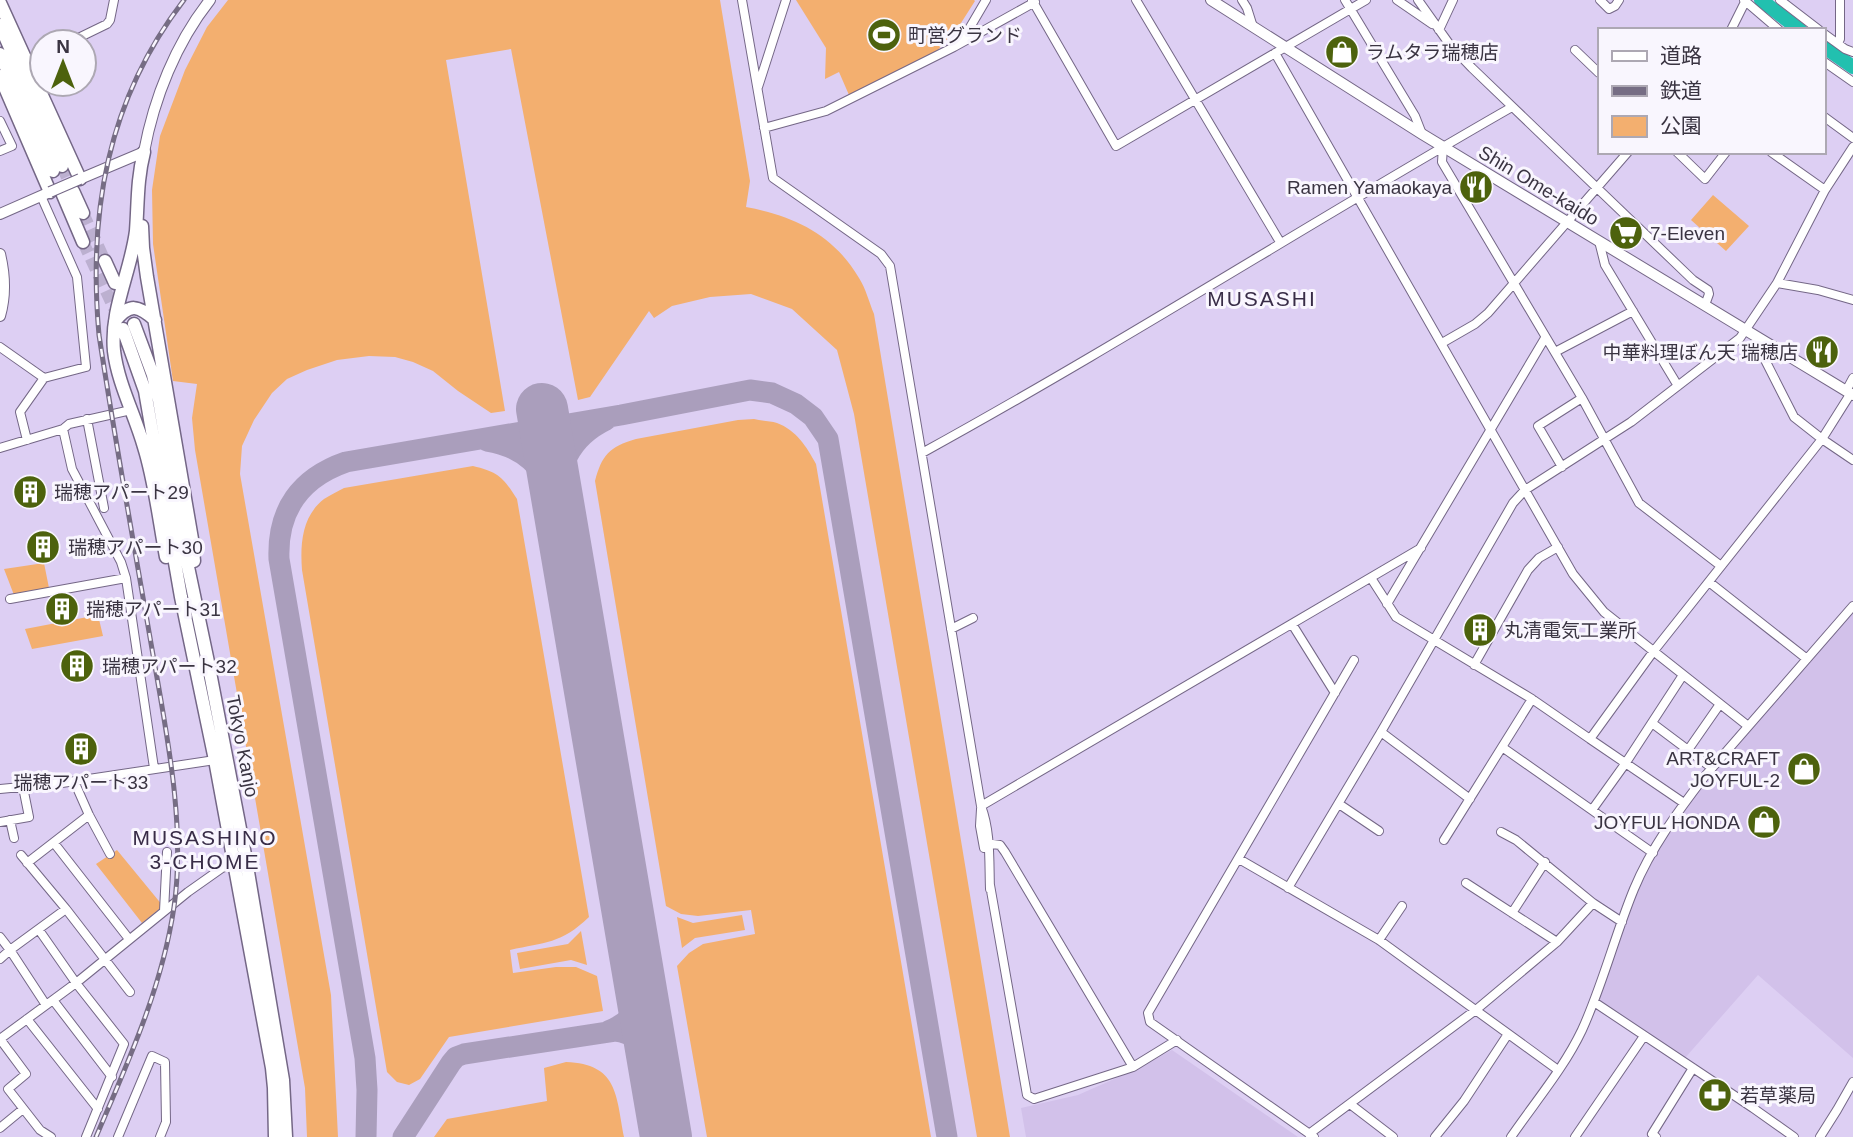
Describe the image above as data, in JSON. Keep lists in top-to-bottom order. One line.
{"streets":{"highway":["Tokyo Kanjo"],"main road":["Shin Ome-kaido"]},"districts":["MUSASHI","MUSASHINO 3-CHOME"],"places":{"sports":["町営グランド"],"shop":["ラムタラ瑞穂店","ART&CRAFT JOYFUL-2","JOYFUL HONDA"],"restaurant":["Ramen Yamaokaya","中華料理ぼん天 瑞穂店"],"supermarket":["7-Eleven"],"building":["瑞穂アパート29","瑞穂アパート30","瑞穂アパート31","丸清電気工業所","瑞穂アパート32","瑞穂アパート33"],"pharmacy":["若草薬局"]},"legend":["道路","鉄道","公園"],"north":"top"}
